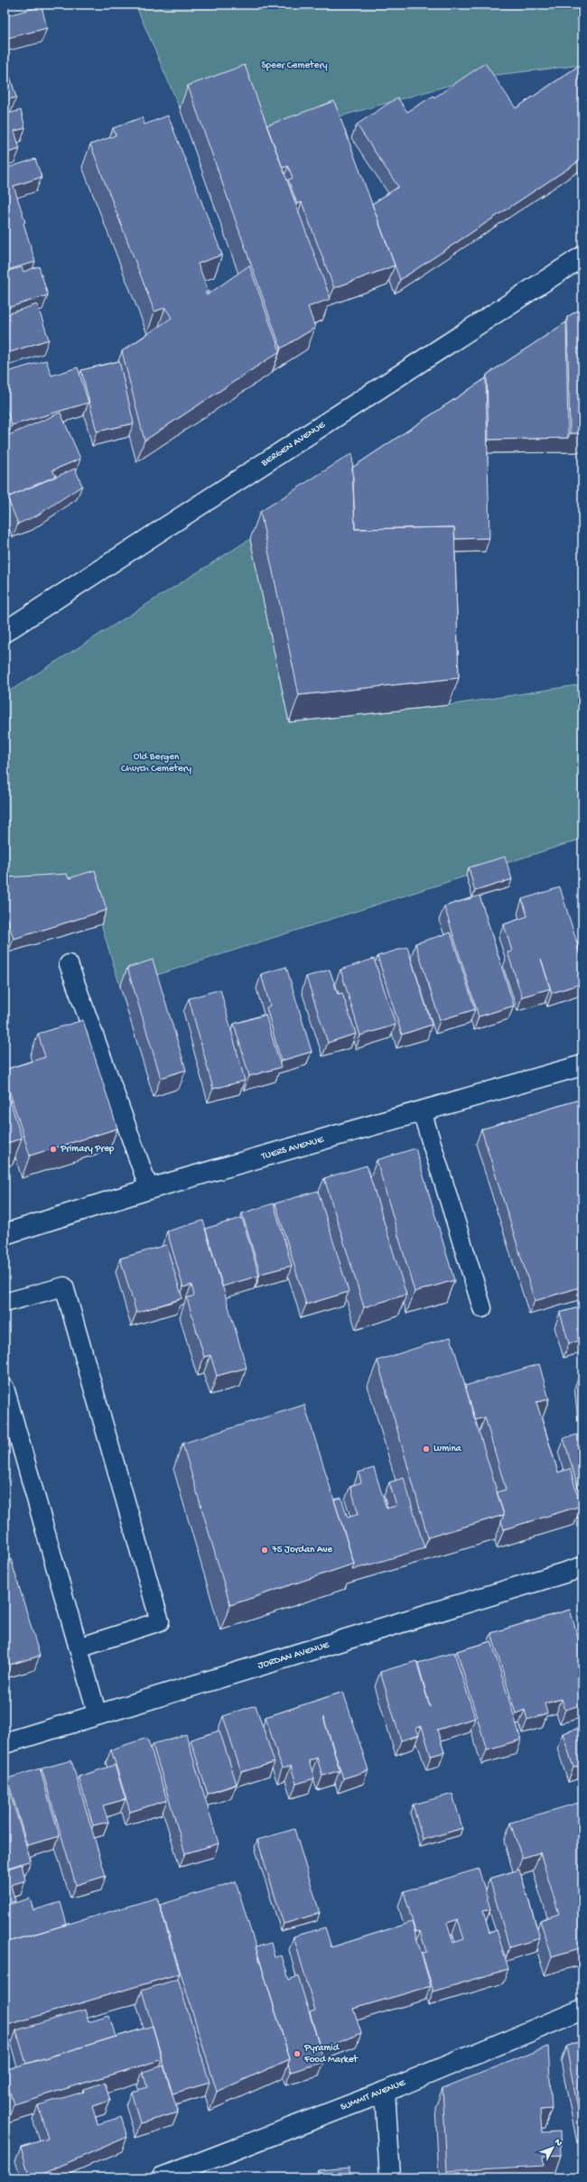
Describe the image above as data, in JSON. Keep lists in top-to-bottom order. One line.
{"streets":{"street":["BERGEN AVENUE","TUERS AVENUE","JORDAN AVENUE","SUMMIT AVENUE"]},"parks":["Speer Cemetery","Old Bergen Church Cemetery"],"places":["Primary Prep","Lumina","75 Jordan Ave","Pyramid Food Market"],"north":"top right"}
